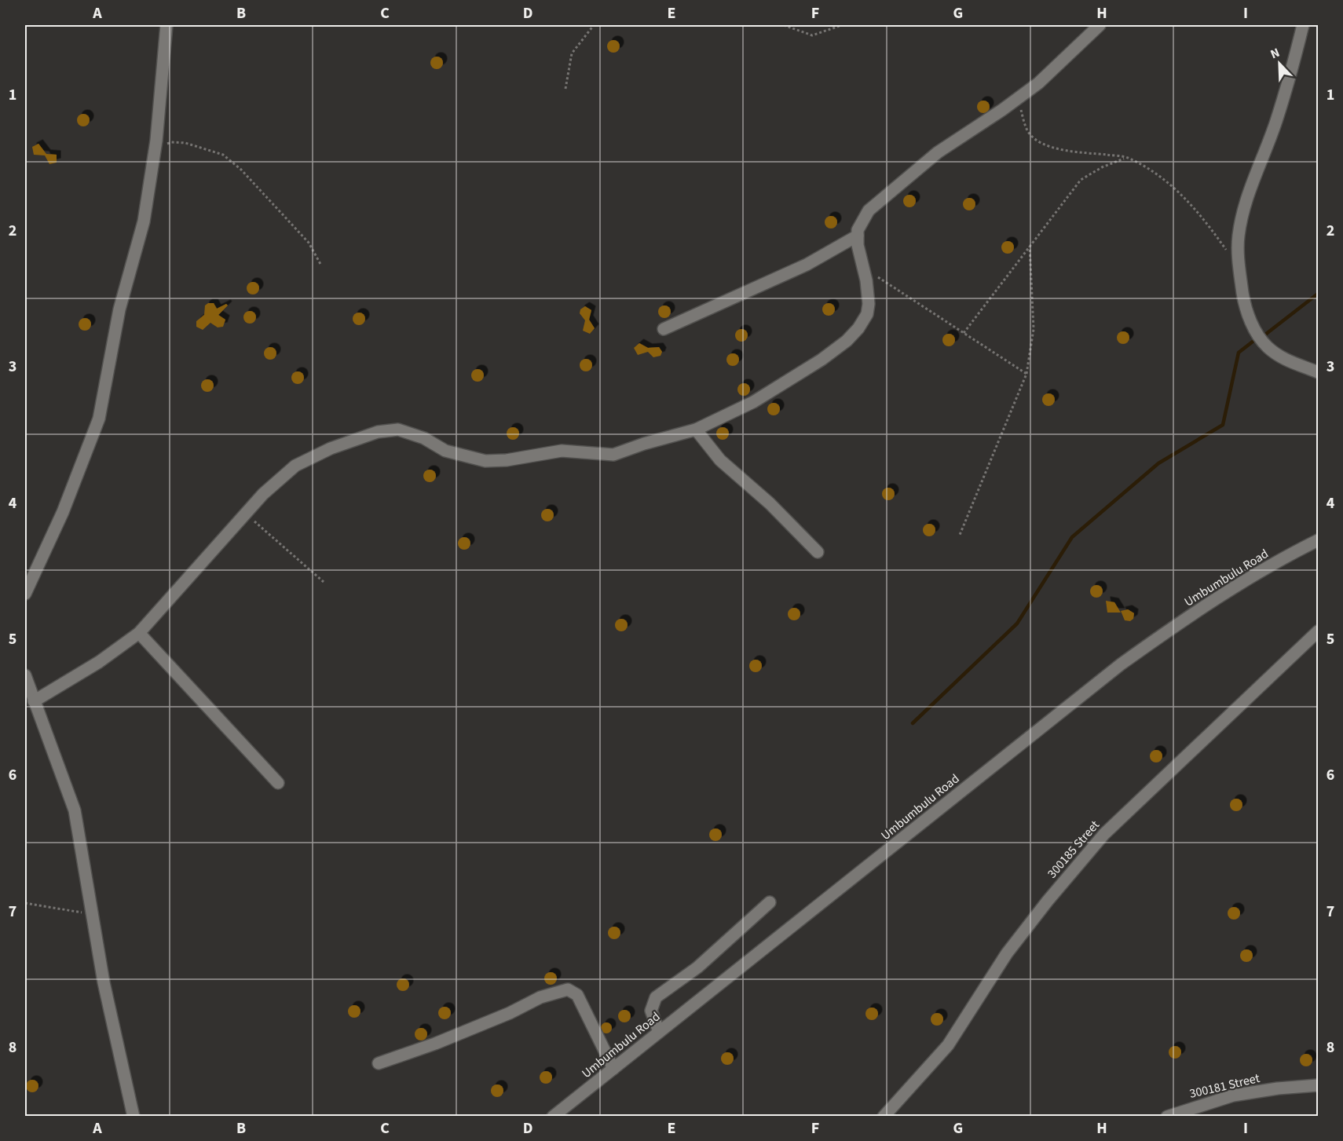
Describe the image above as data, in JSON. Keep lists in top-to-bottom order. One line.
{"streets":{"street":["Umbumbulu Road","300185 Street","300181 Street"]},"north":"top left","grid":{"columns":["A","B","C","D","E","F","G","H","I"],"rows":["1","2","3","4","5","6","7","8"]}}
